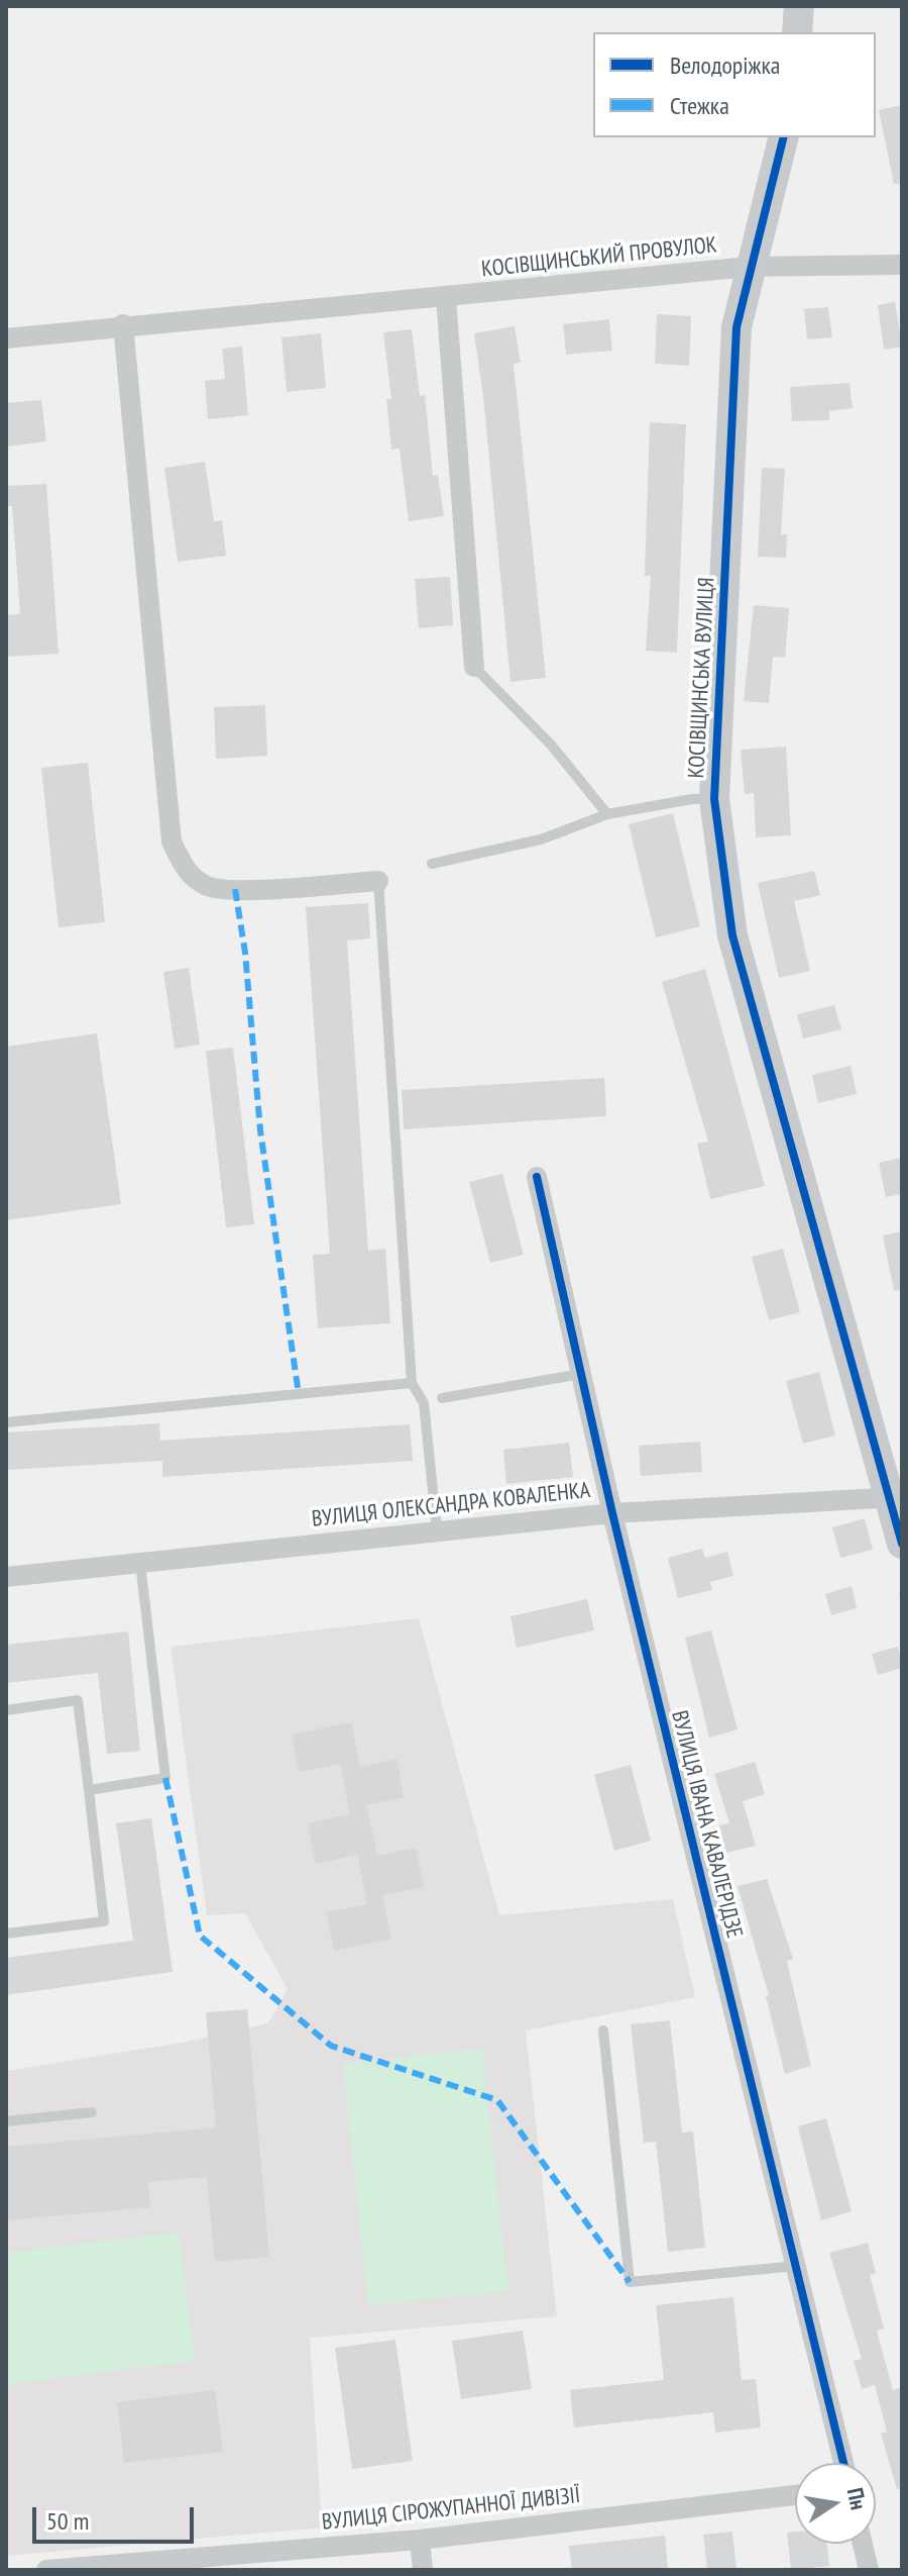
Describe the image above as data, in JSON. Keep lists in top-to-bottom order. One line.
{"streets":{"street":["КОСІВЩИНСЬКИЙ ПРОВУЛОК","КОСІВЩИНСЬКА ВУЛИЦЯ","ВУЛИЦЯ ОЛЕКСАНДРА КОВАЛЕНКА","ВУЛИЦЯ ІВАНА КАВАЛЕРІДЗЕ","ВУЛИЦЯ СІРОЖУПАННОЇ ДИВІЗІЇ"]},"crossings":[["КОСІВЩИНСЬКИЙ ПРОВУЛОК","КОСІВЩИНСЬКА ВУЛИЦЯ"],["КОСІВЩИНСЬКА ВУЛИЦЯ","ВУЛИЦЯ ОЛЕКСАНДРА КОВАЛЕНКА"],["ВУЛИЦЯ ОЛЕКСАНДРА КОВАЛЕНКА","ВУЛИЦЯ ІВАНА КАВАЛЕРІДЗЕ"]],"legend":["Велодоріжка","Стежка"],"scale_bar":"50 m","north":"right"}
